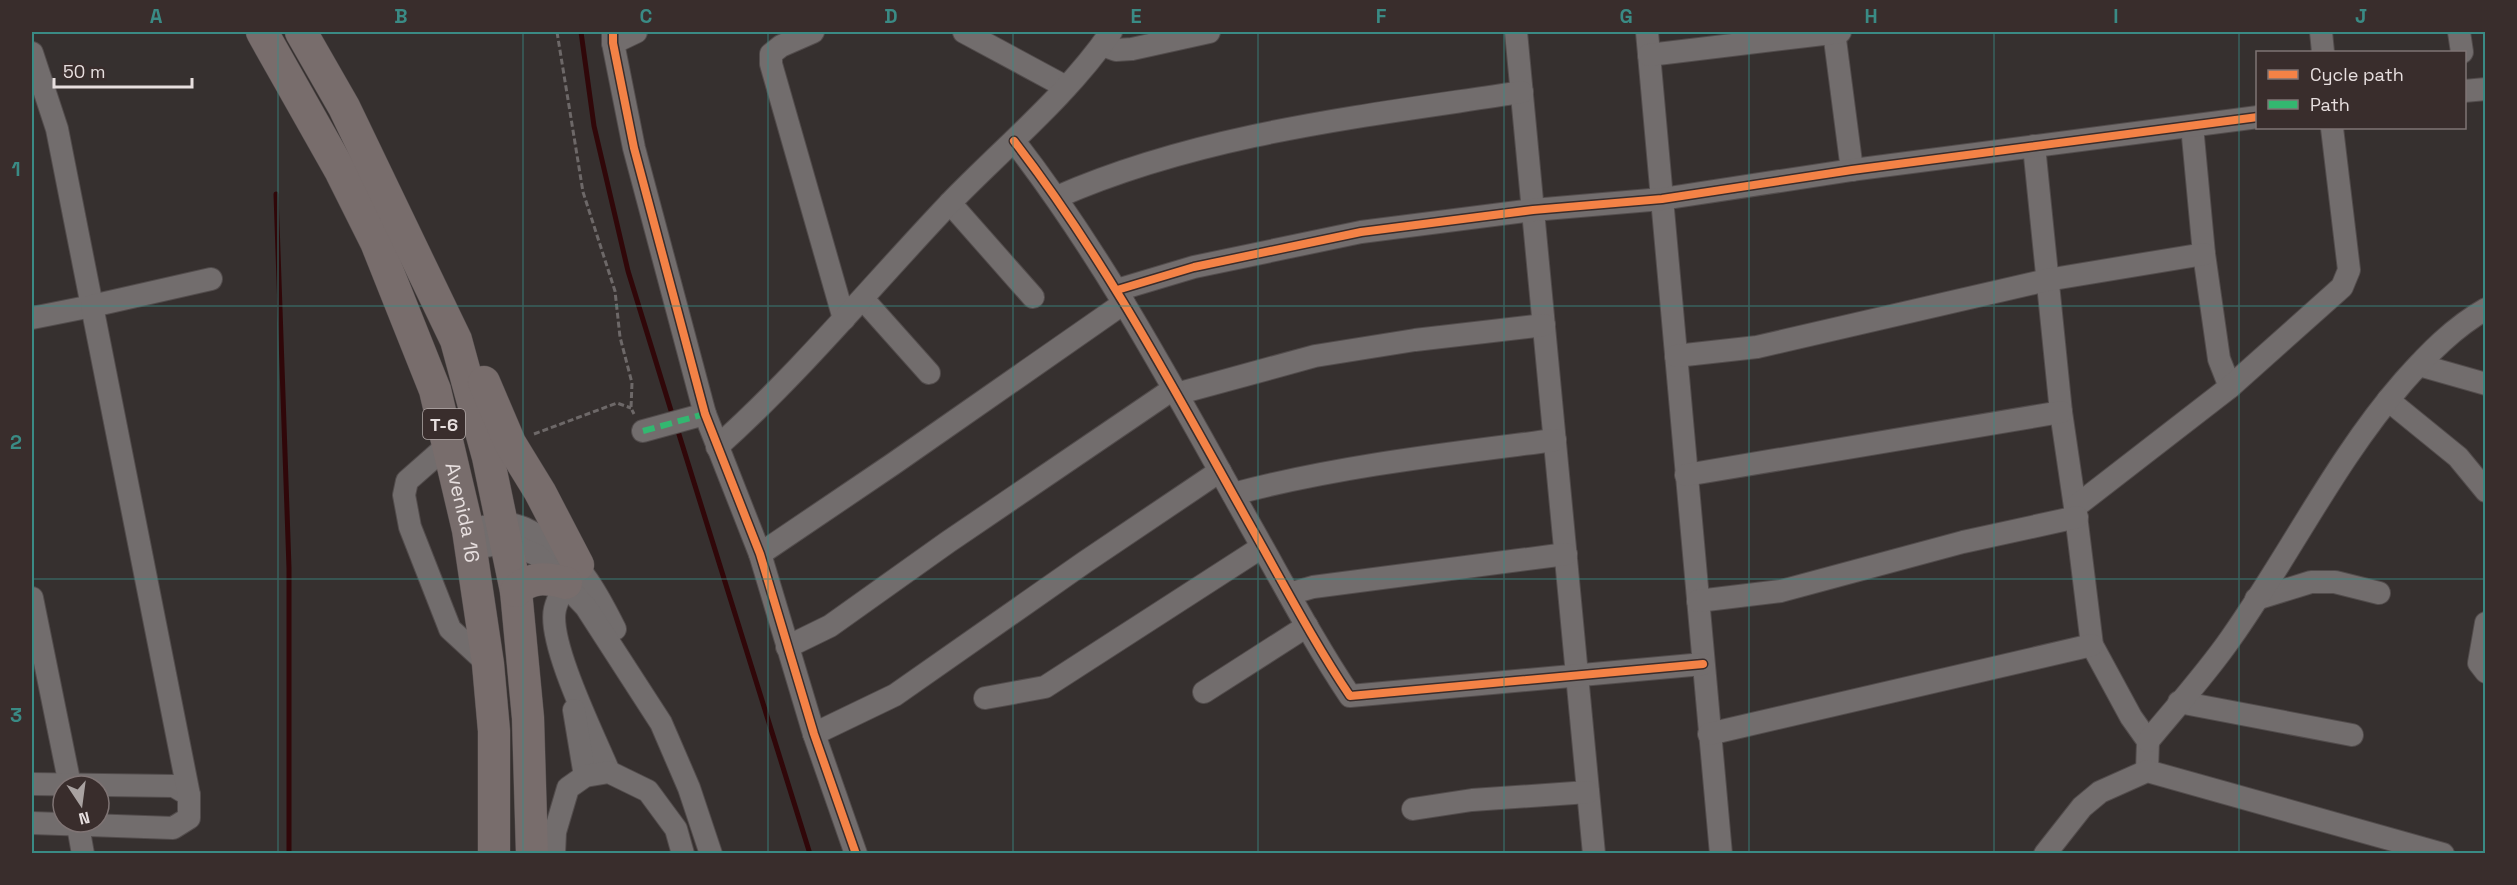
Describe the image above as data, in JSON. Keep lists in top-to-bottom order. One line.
{"streets":{"highway":["T-6","Avenida 16"]},"crossings":[["T-6","Avenida 16"]],"legend":["Cycle path","Path"],"scale_bar":"50 m","north":"bottom","grid":{"columns":["A","B","C","D","E","F","G","H","I","J"],"rows":["1","2","3"]}}
